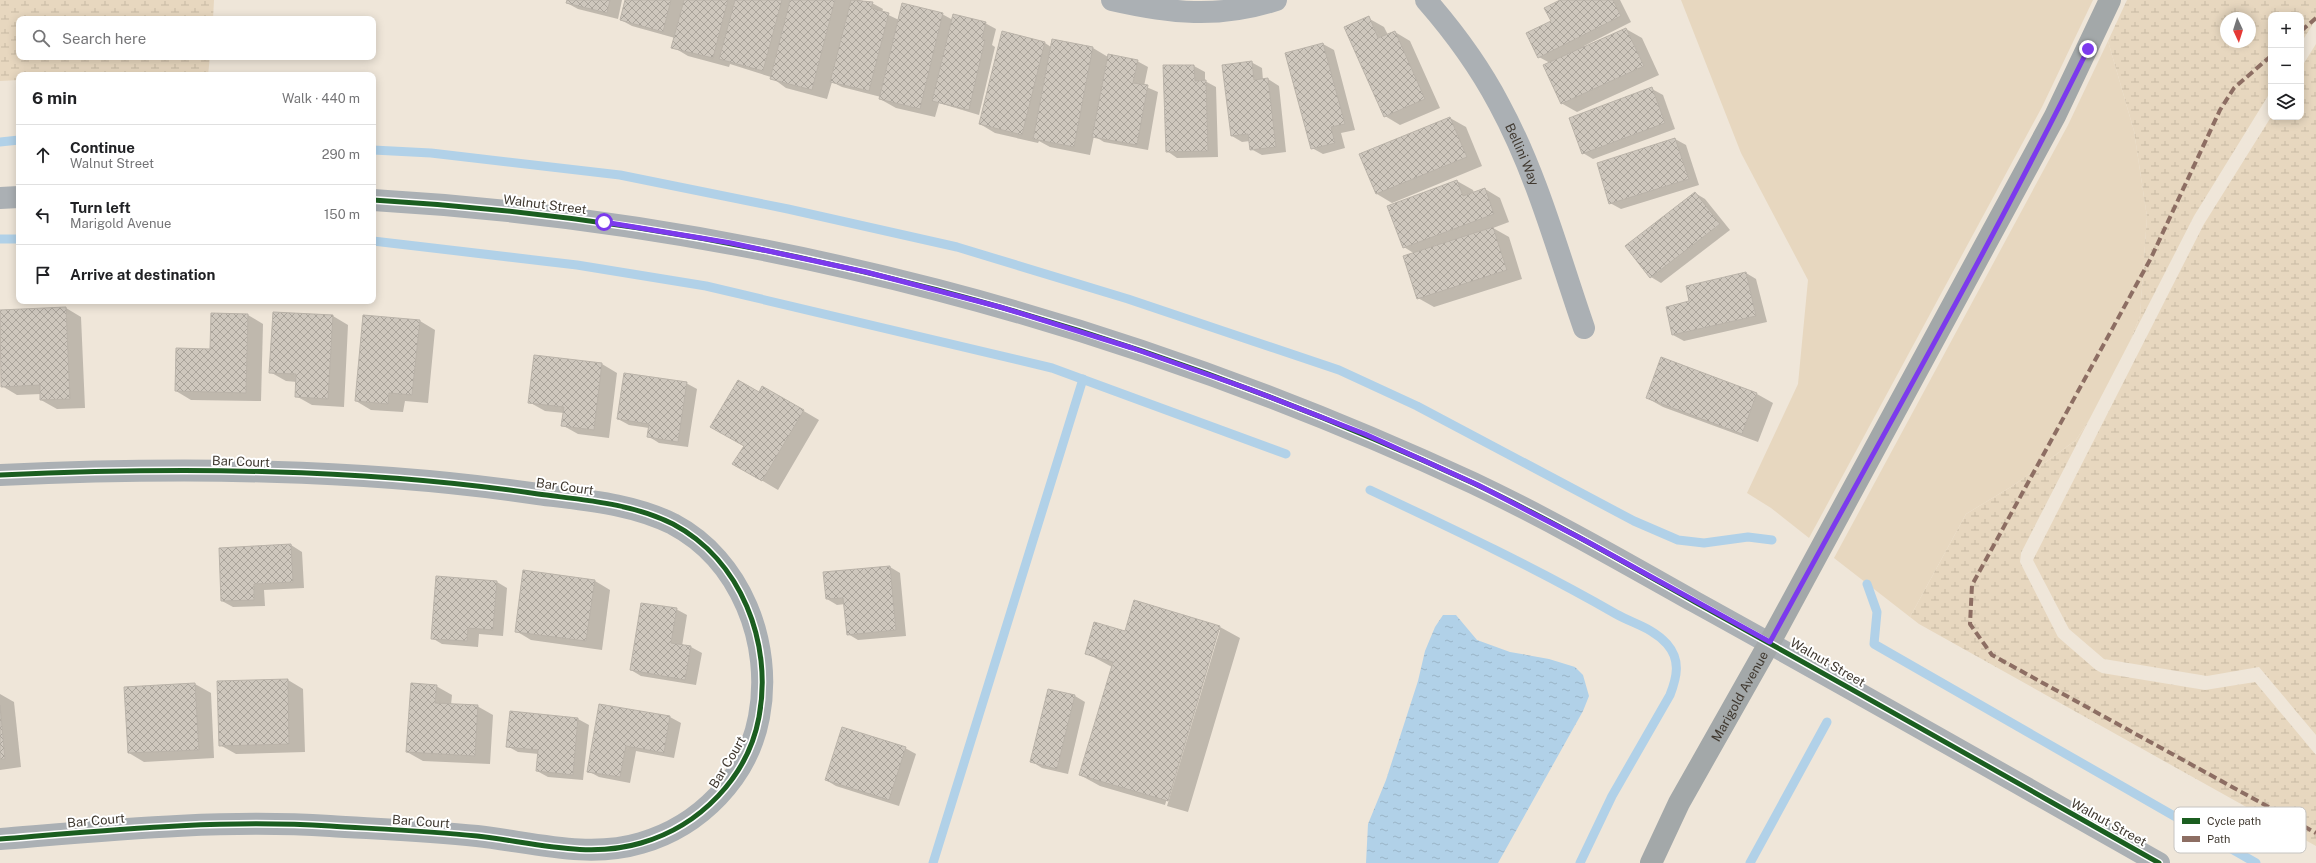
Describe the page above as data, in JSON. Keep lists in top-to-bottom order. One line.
{"streets":{"main road":["Marigold Avenue"],"street":["Bellini Way","Walnut Street","Bar Court"]},"crossings":[["Walnut Street","Marigold Avenue"]],"legend":["Cycle path","Path"],"north":"bottom","page":{"map_buttons":["+","−"],"search":"Search here","heading":["6 min","Walk · 440 m"],"list":[["Continue","Walnut Street","290 m"],["Turn left","Marigold Avenue","150 m"],"Arrive at destination"]}}
